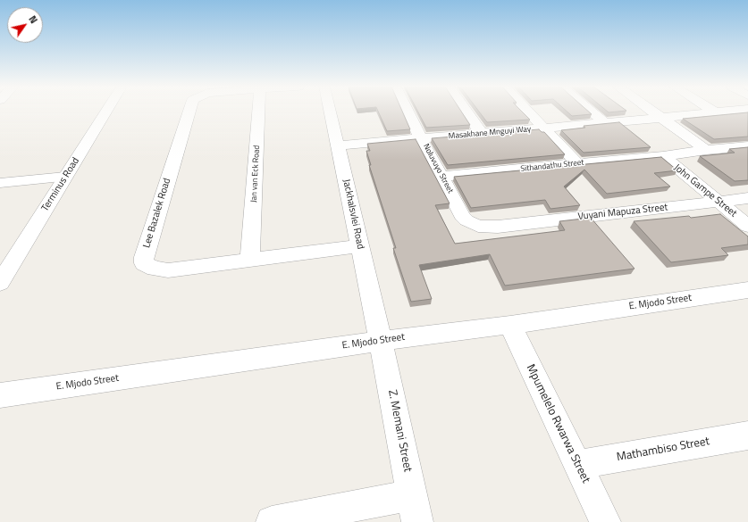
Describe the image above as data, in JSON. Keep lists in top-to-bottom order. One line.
{"streets":{"street":["Masakhane Mnguyi Way","Sithandathu Street","Noluvuyo Street","Jan van Eck Road","Terminus Road","John Gampe Street","Vuyani Mapuza Street","Lee Bazalek Road","Jackhalsvlei Road","E. Mjodo Street","Mpumelelo Rwarwa Street","Z. Memani Street","Mathambiso Street"]},"crossings":[["Masakhane Mnguyi Way","Noluvuyo Street"],["Masakhane Mnguyi Way","Jackhalsvlei Road"],["Sithandathu Street","Noluvuyo Street"],["Sithandathu Street","John Gampe Street"],["Noluvuyo Street","Vuyani Mapuza Street"],["Jan van Eck Road","Lee Bazalek Road"],["John Gampe Street","Vuyani Mapuza Street"],["Lee Bazalek Road","Jackhalsvlei Road"],["Jackhalsvlei Road","E. Mjodo Street"],["Jackhalsvlei Road","Z. Memani Street"],["E. Mjodo Street","Mpumelelo Rwarwa Street"],["E. Mjodo Street","Z. Memani Street"],["Mpumelelo Rwarwa Street","Mathambiso Street"]],"north":"top right"}
